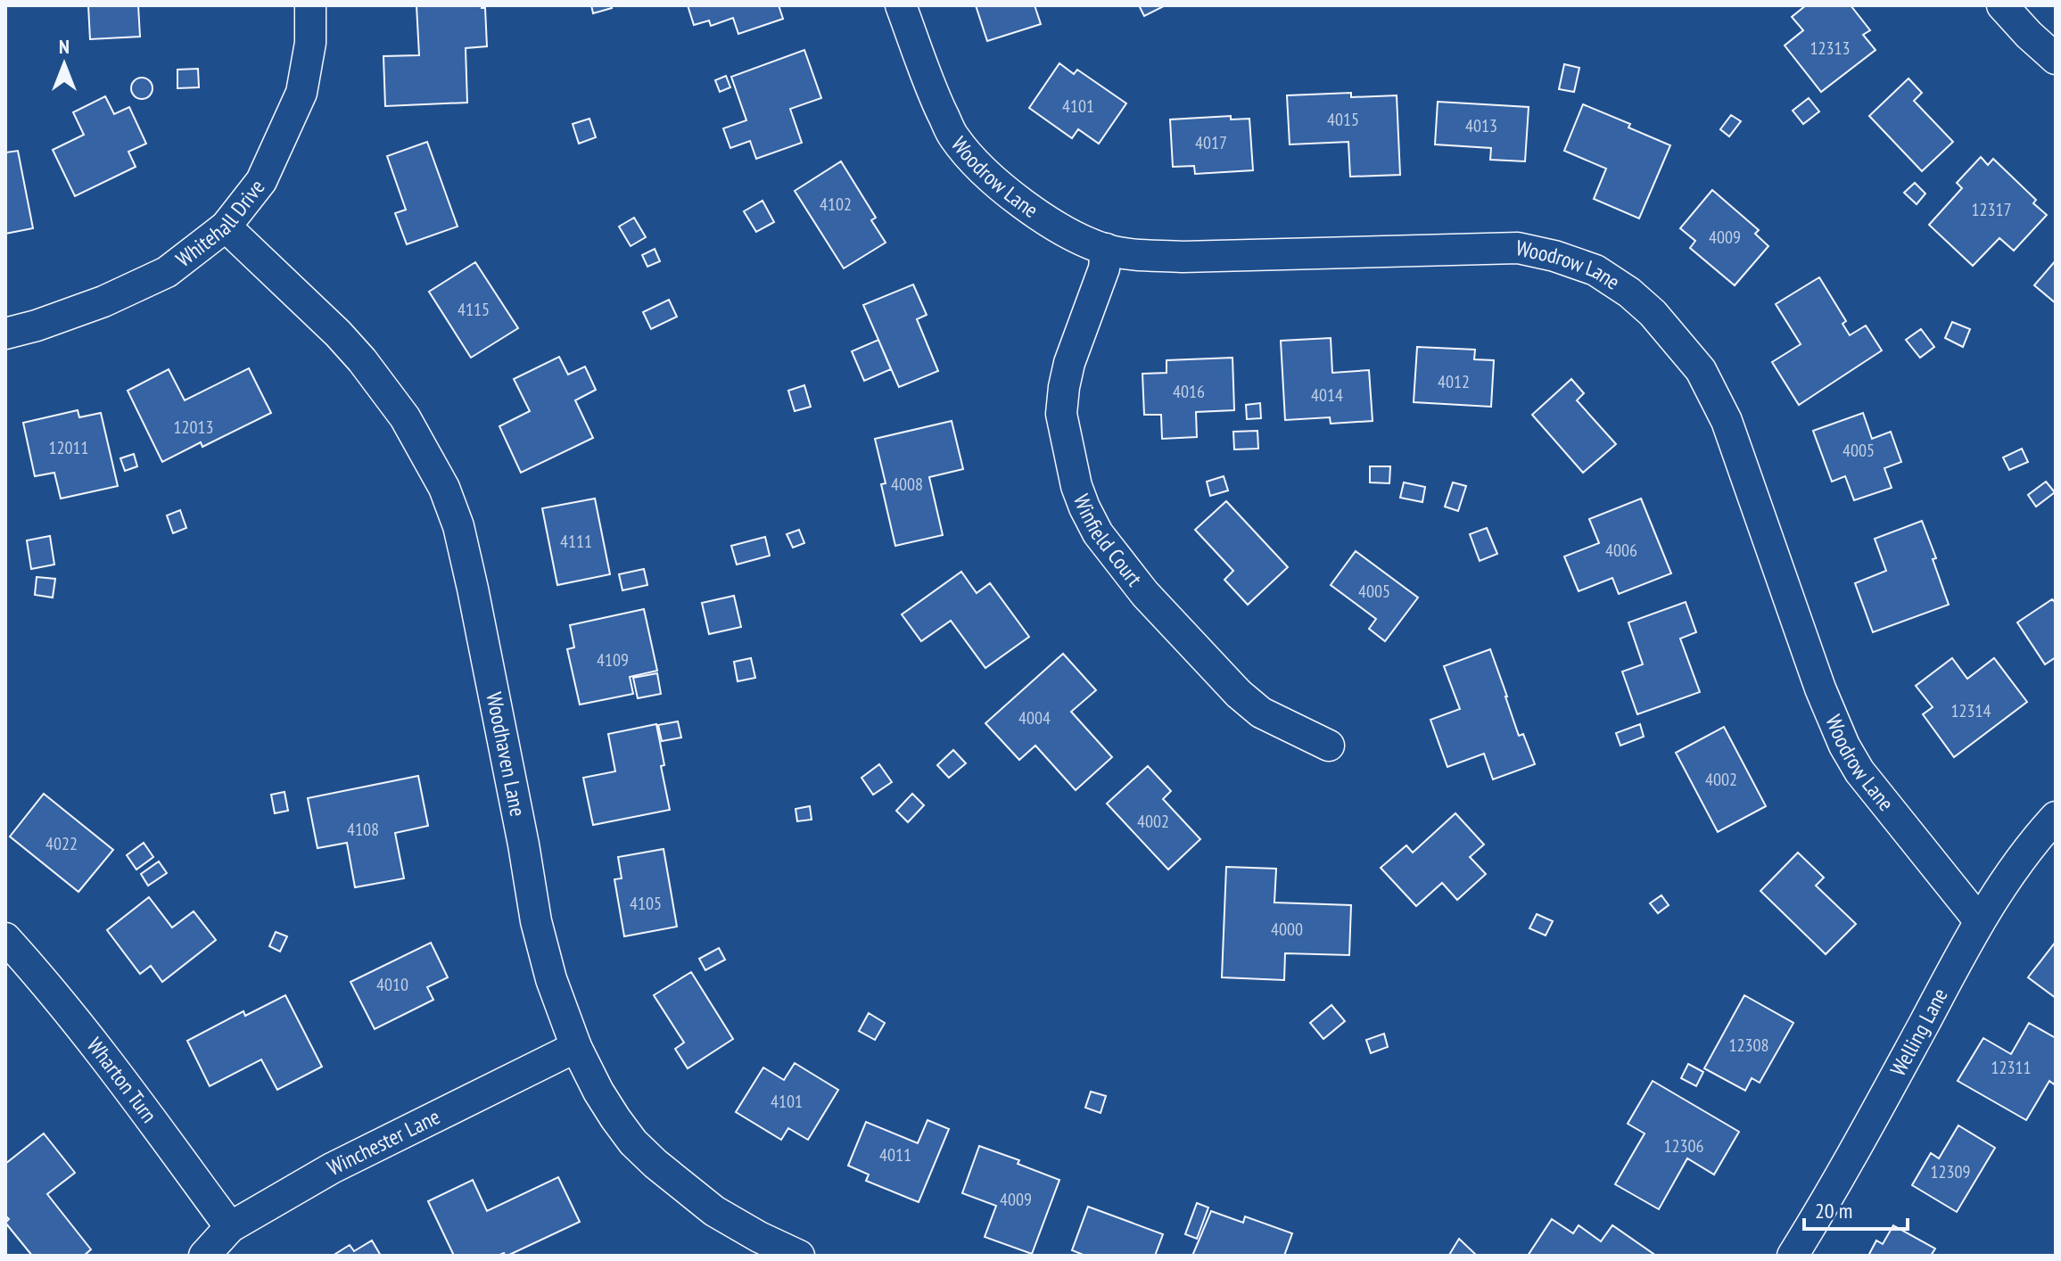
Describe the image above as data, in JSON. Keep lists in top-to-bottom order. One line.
{"streets":{"street":["Woodrow Lane","Whitehall Drive","Winfield Court","Woodhaven Lane","Welling Lane","Wharton Turn","Winchester Lane"]},"crossings":[["Woodrow Lane","Winfield Court"],["Woodrow Lane","Welling Lane"],["Whitehall Drive","Woodhaven Lane"],["Woodhaven Lane","Winchester Lane"],["Wharton Turn","Winchester Lane"]],"house_numbers":["12313","4101","4015","4013","4017","4102","12317","4009","4115","4012","4016","4014","12013","12011","4005","4008","4111","4006","4005","4109","12314","4004","4002","4002","4108","4022","4105","4000","4010","12308","12311","4101","12306","4011","12309","4009"],"scale_bar":"20 m","north":"top"}
